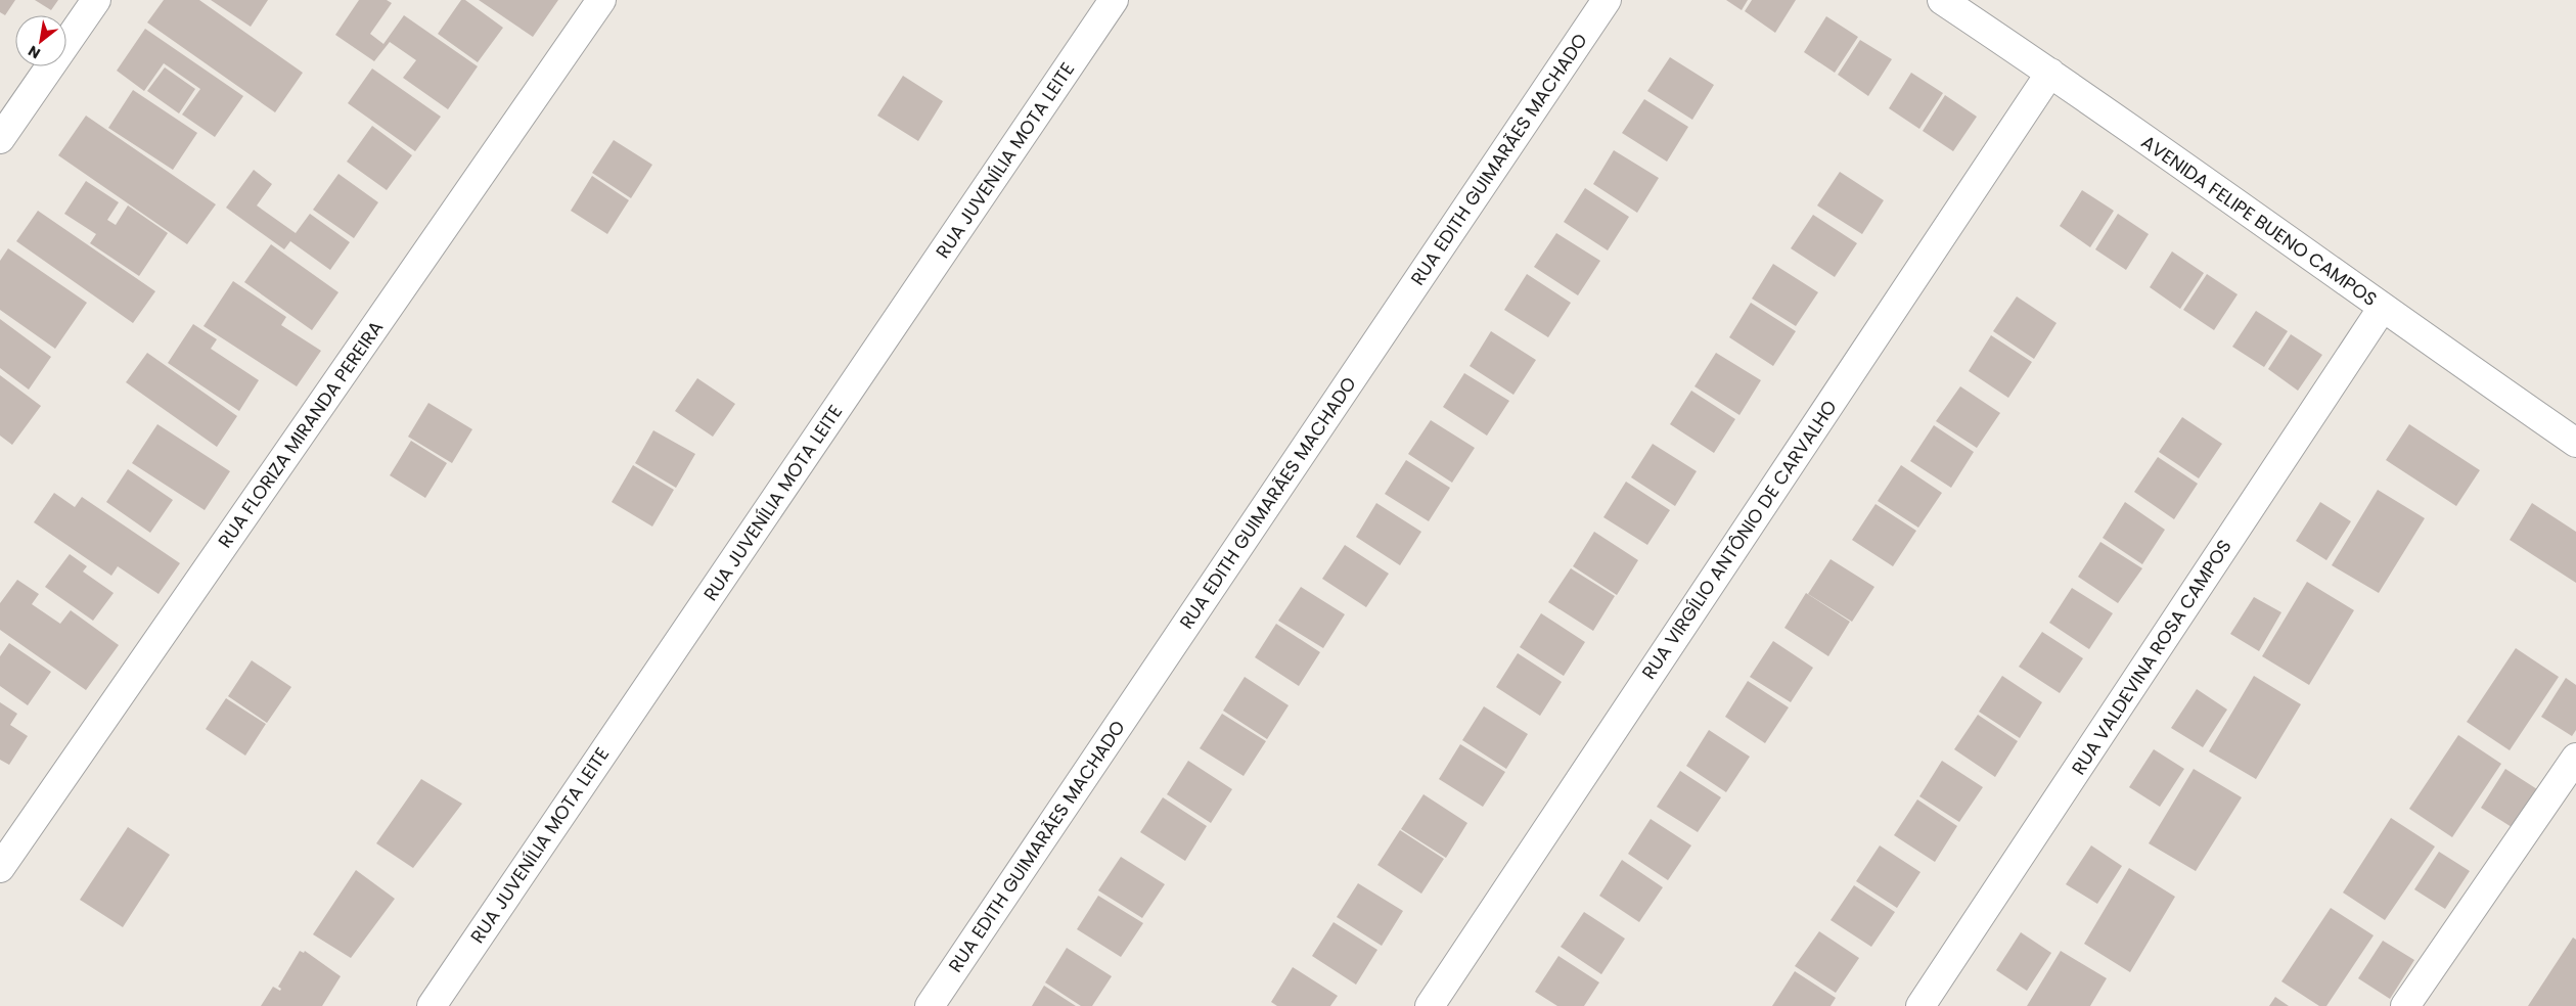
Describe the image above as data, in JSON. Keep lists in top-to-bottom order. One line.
{"streets":{"street":["RUA EDITH GUIMARÃES MACHADO","RUA JUVENÍLIA MOTA LEITE","AVENIDA FELIPE BUENO CAMPOS","RUA FLORIZA MIRANDA PEREIRA","RUA VIRGÍLIO ANTÔNIO DE CARVALHO","RUA VALDEVINA ROSA CAMPOS"]},"crossings":[["AVENIDA FELIPE BUENO CAMPOS","RUA VIRGÍLIO ANTÔNIO DE CARVALHO"],["AVENIDA FELIPE BUENO CAMPOS","RUA VALDEVINA ROSA CAMPOS"]],"north":"bottom left"}
